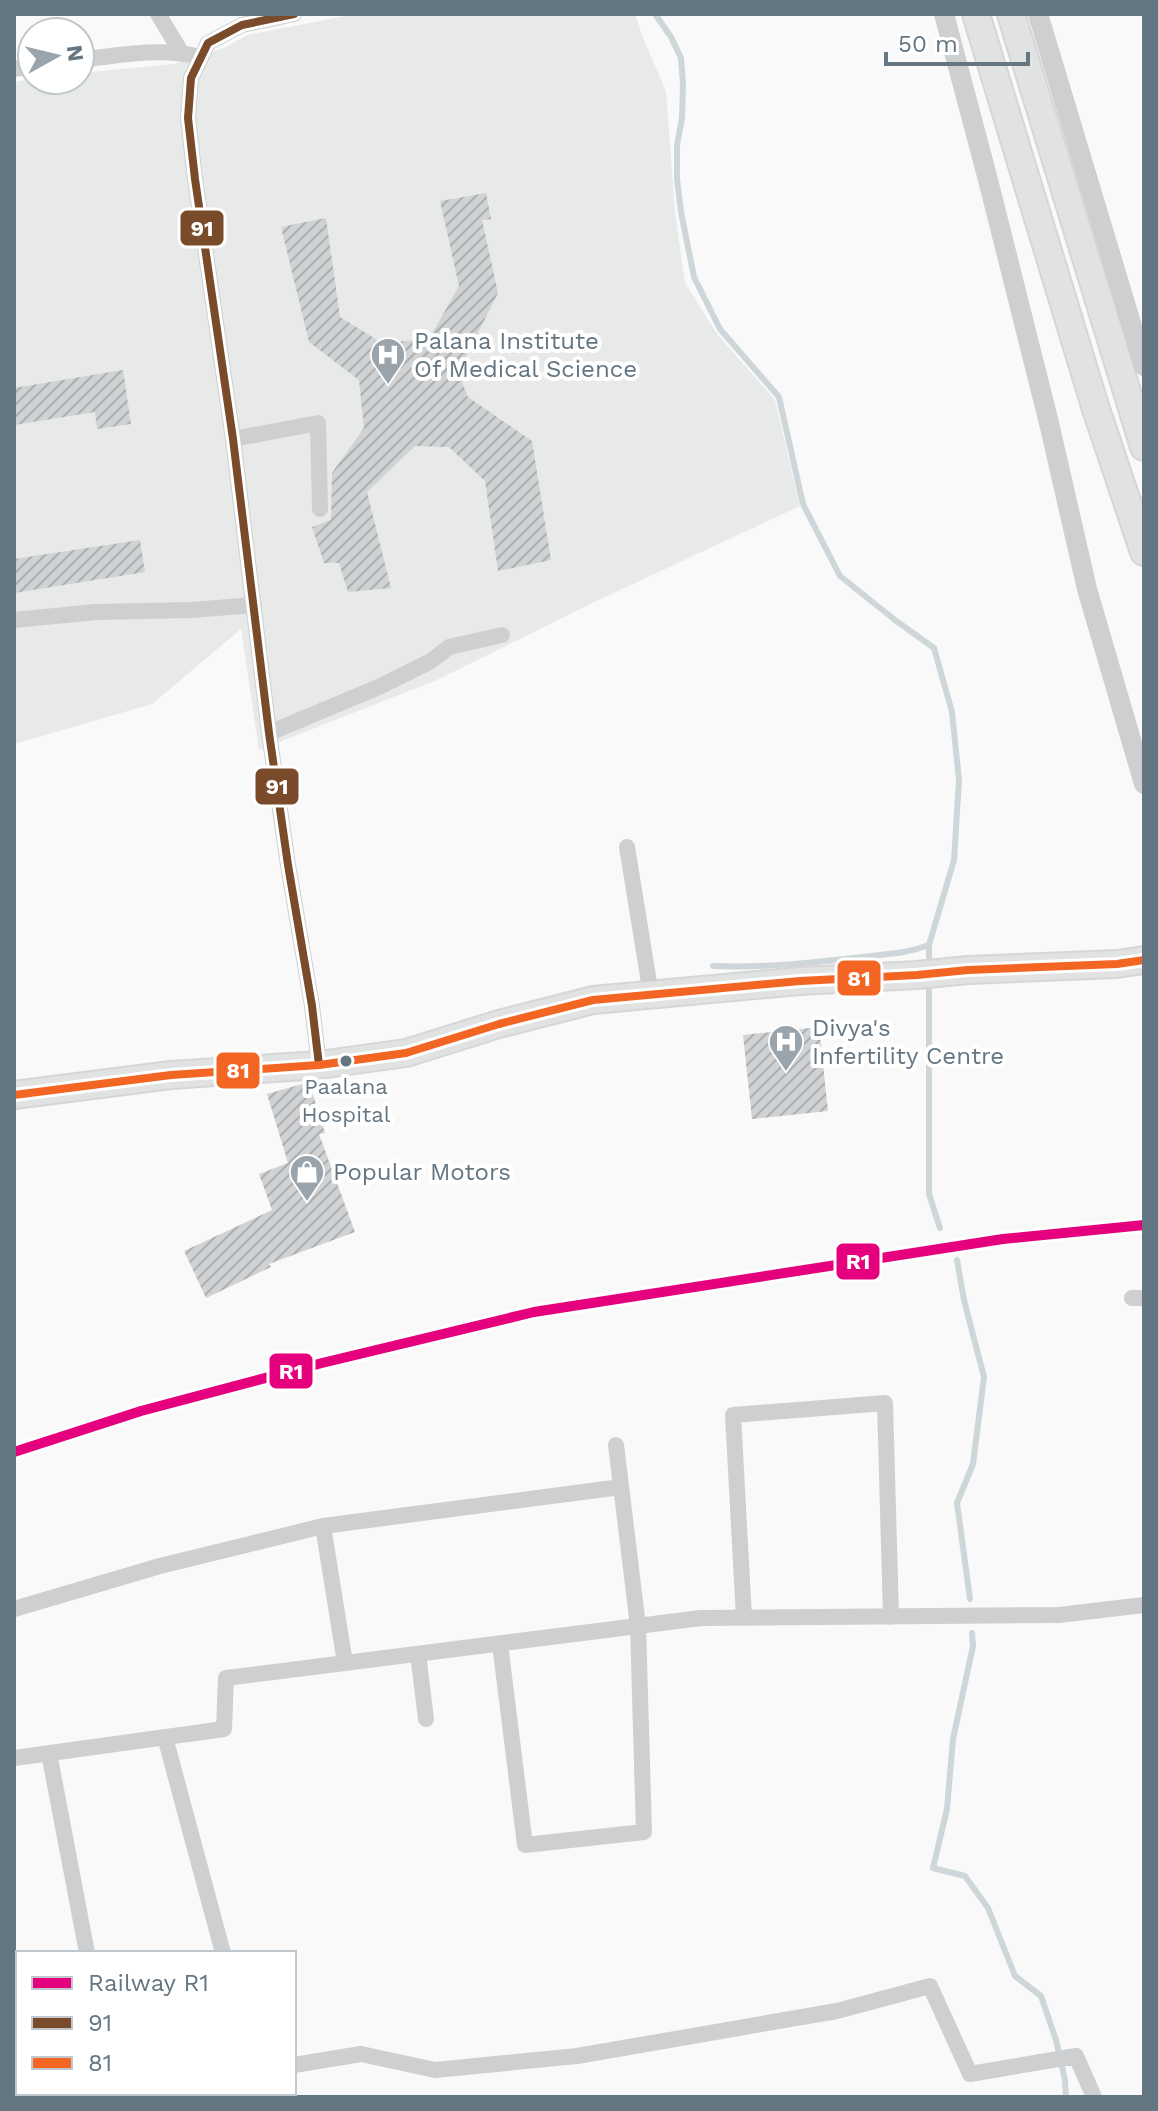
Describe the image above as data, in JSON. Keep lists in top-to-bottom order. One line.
{"places":{"hospital":["Palana Institute Of Medical Science","Divya's Infertility Centre"],"other":["Paalana Hospital"],"shop":["Popular Motors"]},"lines":["transit line 91","transit line 81","rail line R1"],"legend":["Railway R1","91","81"],"scale_bar":"50 m","north":"right"}
